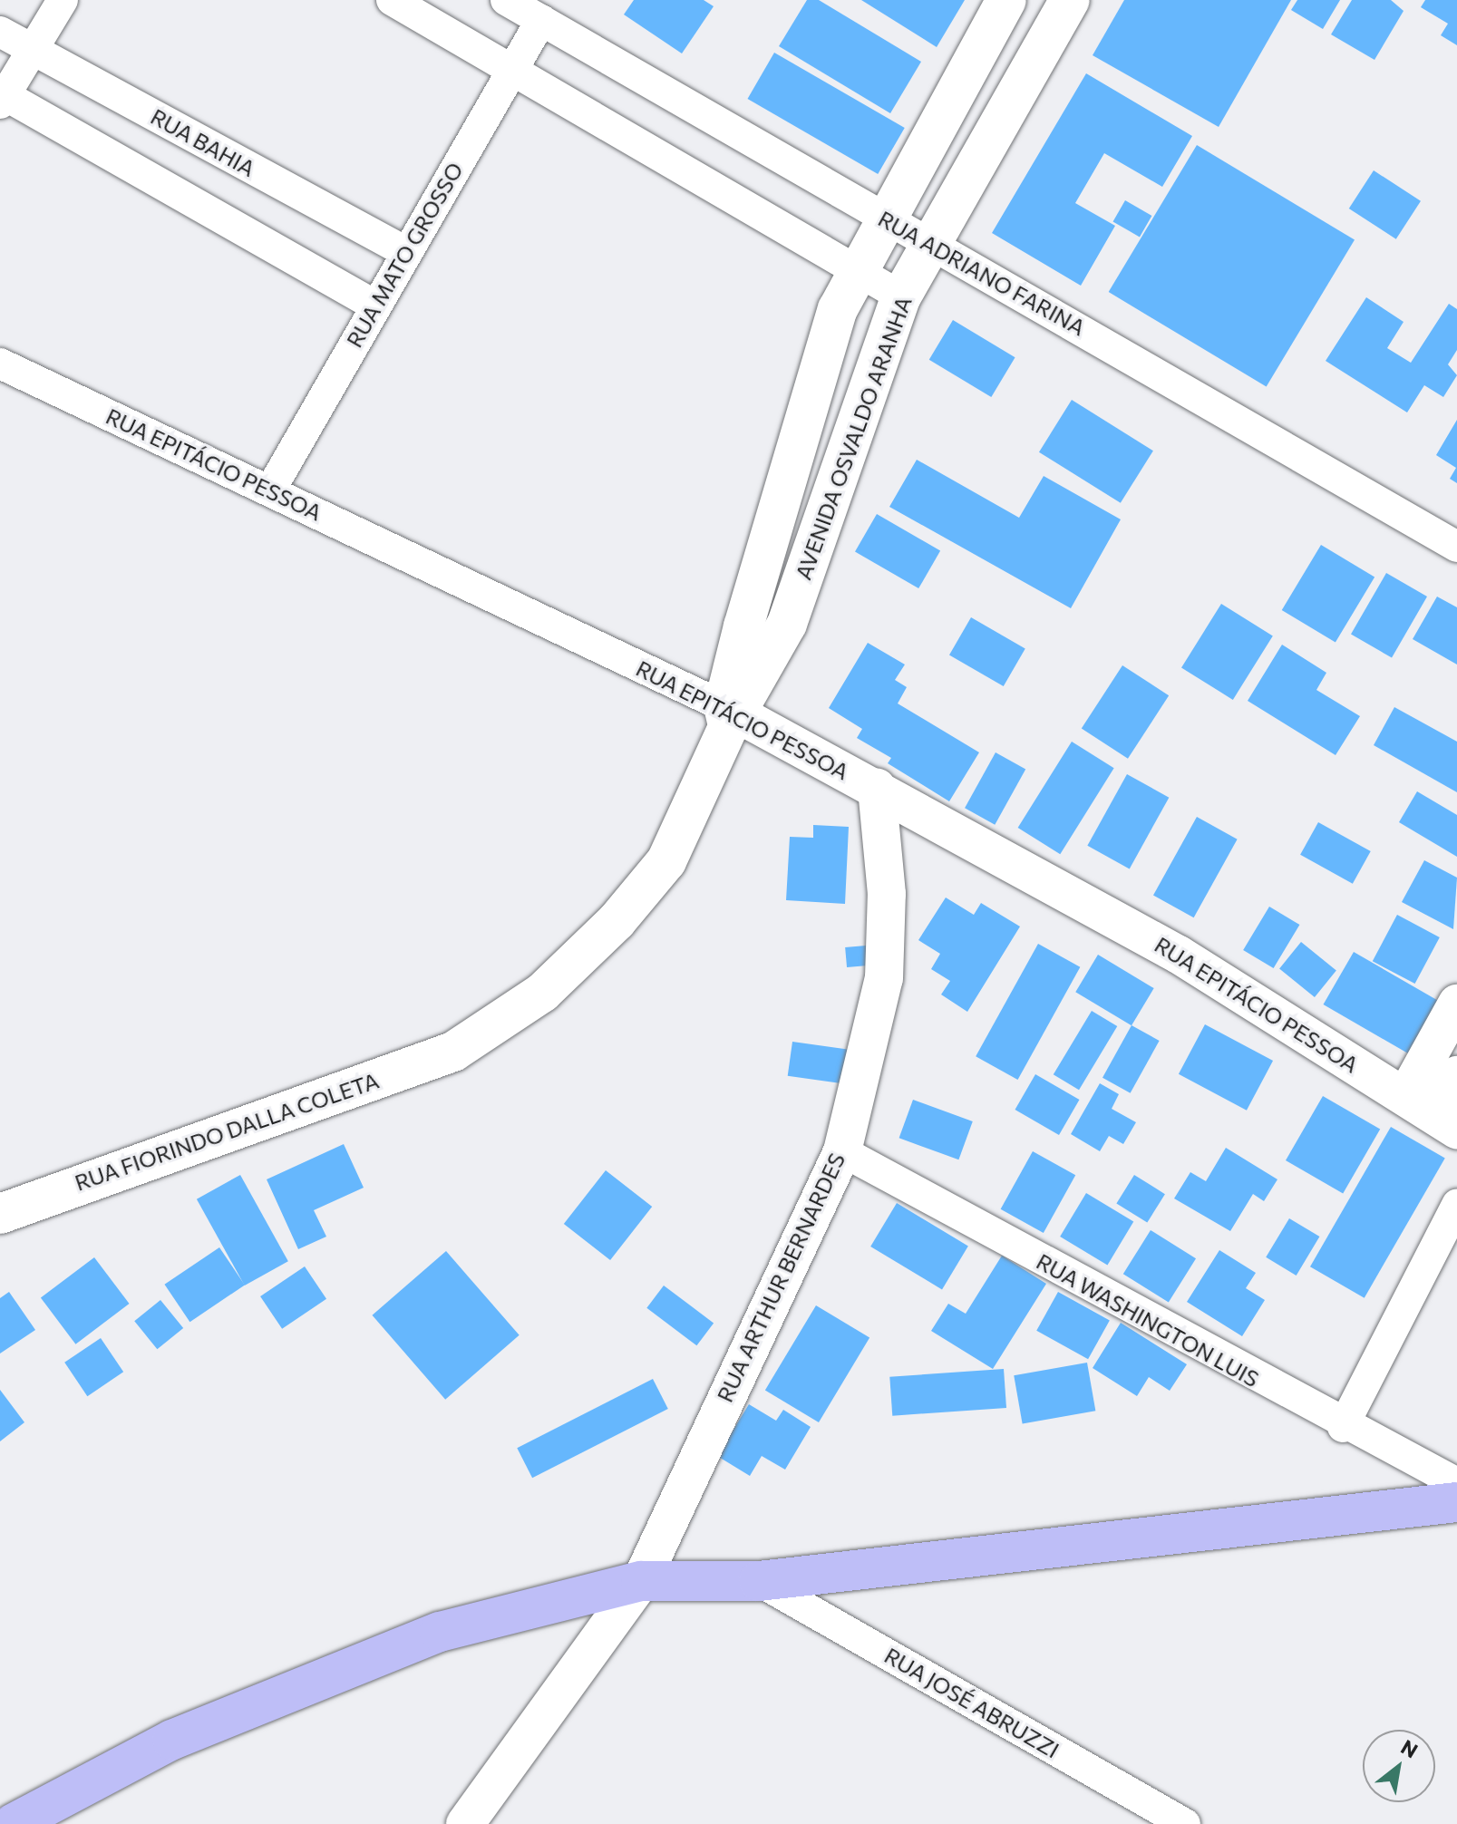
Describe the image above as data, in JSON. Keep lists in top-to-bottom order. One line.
{"streets":{"main road":["AVENIDA OSVALDO ARANHA","RUA FIORINDO DALLA COLETA"],"street":["RUA BAHIA","RUA MATO GROSSO","RUA ADRIANO FARINA","RUA EPITÁCIO PESSOA","RUA ARTHUR BERNARDES","RUA WASHINGTON LUIS","RUA JOSÉ ABRUZZI"]},"crossings":[["RUA BAHIA","RUA MATO GROSSO"],["RUA MATO GROSSO","RUA ADRIANO FARINA"],["RUA MATO GROSSO","RUA EPITÁCIO PESSOA"],["RUA ADRIANO FARINA","AVENIDA OSVALDO ARANHA"],["AVENIDA OSVALDO ARANHA","RUA EPITÁCIO PESSOA"],["AVENIDA OSVALDO ARANHA","RUA FIORINDO DALLA COLETA"],["RUA EPITÁCIO PESSOA","RUA ARTHUR BERNARDES"],["RUA ARTHUR BERNARDES","RUA WASHINGTON LUIS"]],"north":"top right"}
